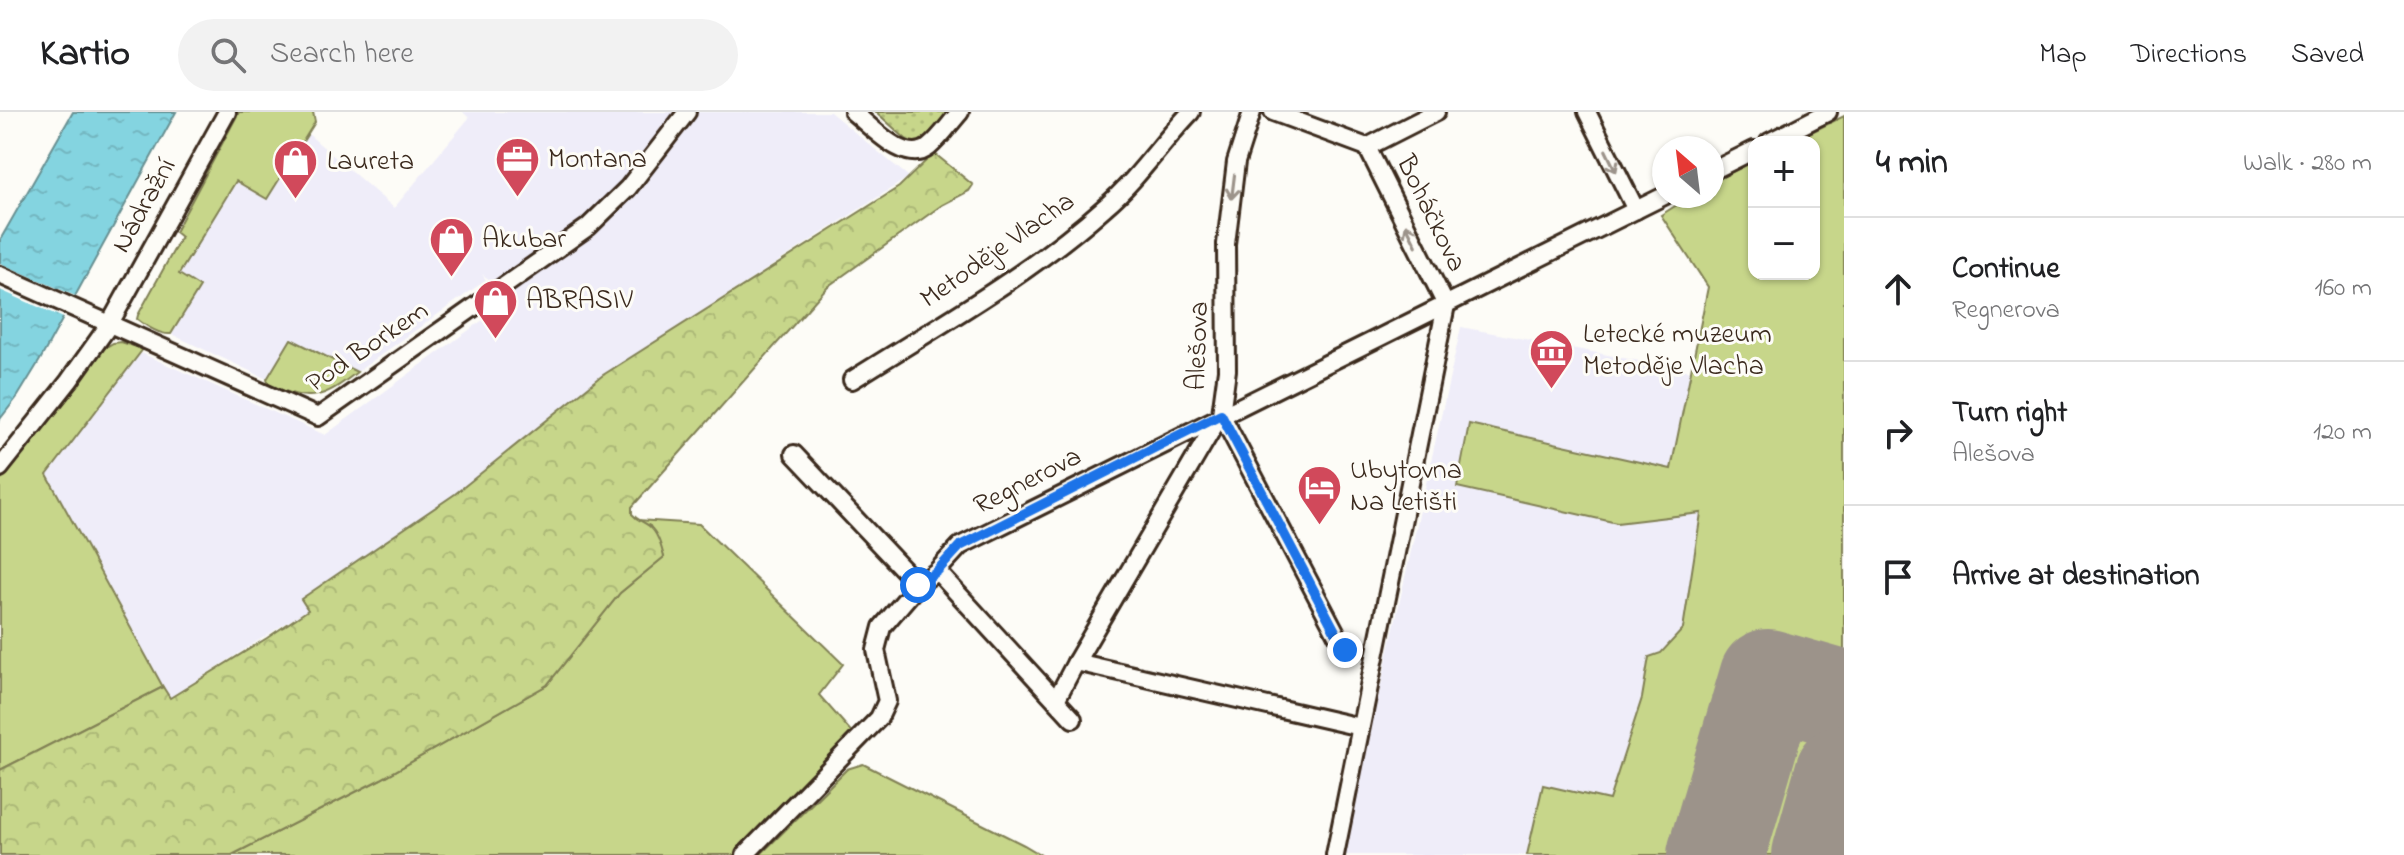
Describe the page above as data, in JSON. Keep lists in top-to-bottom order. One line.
{"streets":{"street":["Nádražní","Boháčkova","Metoděje Vlacha","Alešova","Pod Borkem","Regnerova"]},"crossings":[["Nádražní","Pod Borkem"],["Boháčkova","Regnerova"],["Alešova","Regnerova"]],"one_way":["Boháčkova","Alešova"],"places":{"office":["Montana"],"shop":["Laureta","Akubar","ABRASIV"],"museum":["Letecké muzeum Metoděje Vlacha"],"hotel":["Ubytovna Na Letišti"]},"north":"top left","page":{"header":"Kartio","search":"Search here","nav":["Map","Directions","Saved"],"heading":["4 min","Walk · 280 m"],"map_buttons":["+","−"],"list":[["Continue","Regnerova","160 m"],["Turn right","Alešova","120 m"],"Arrive at destination"]}}
